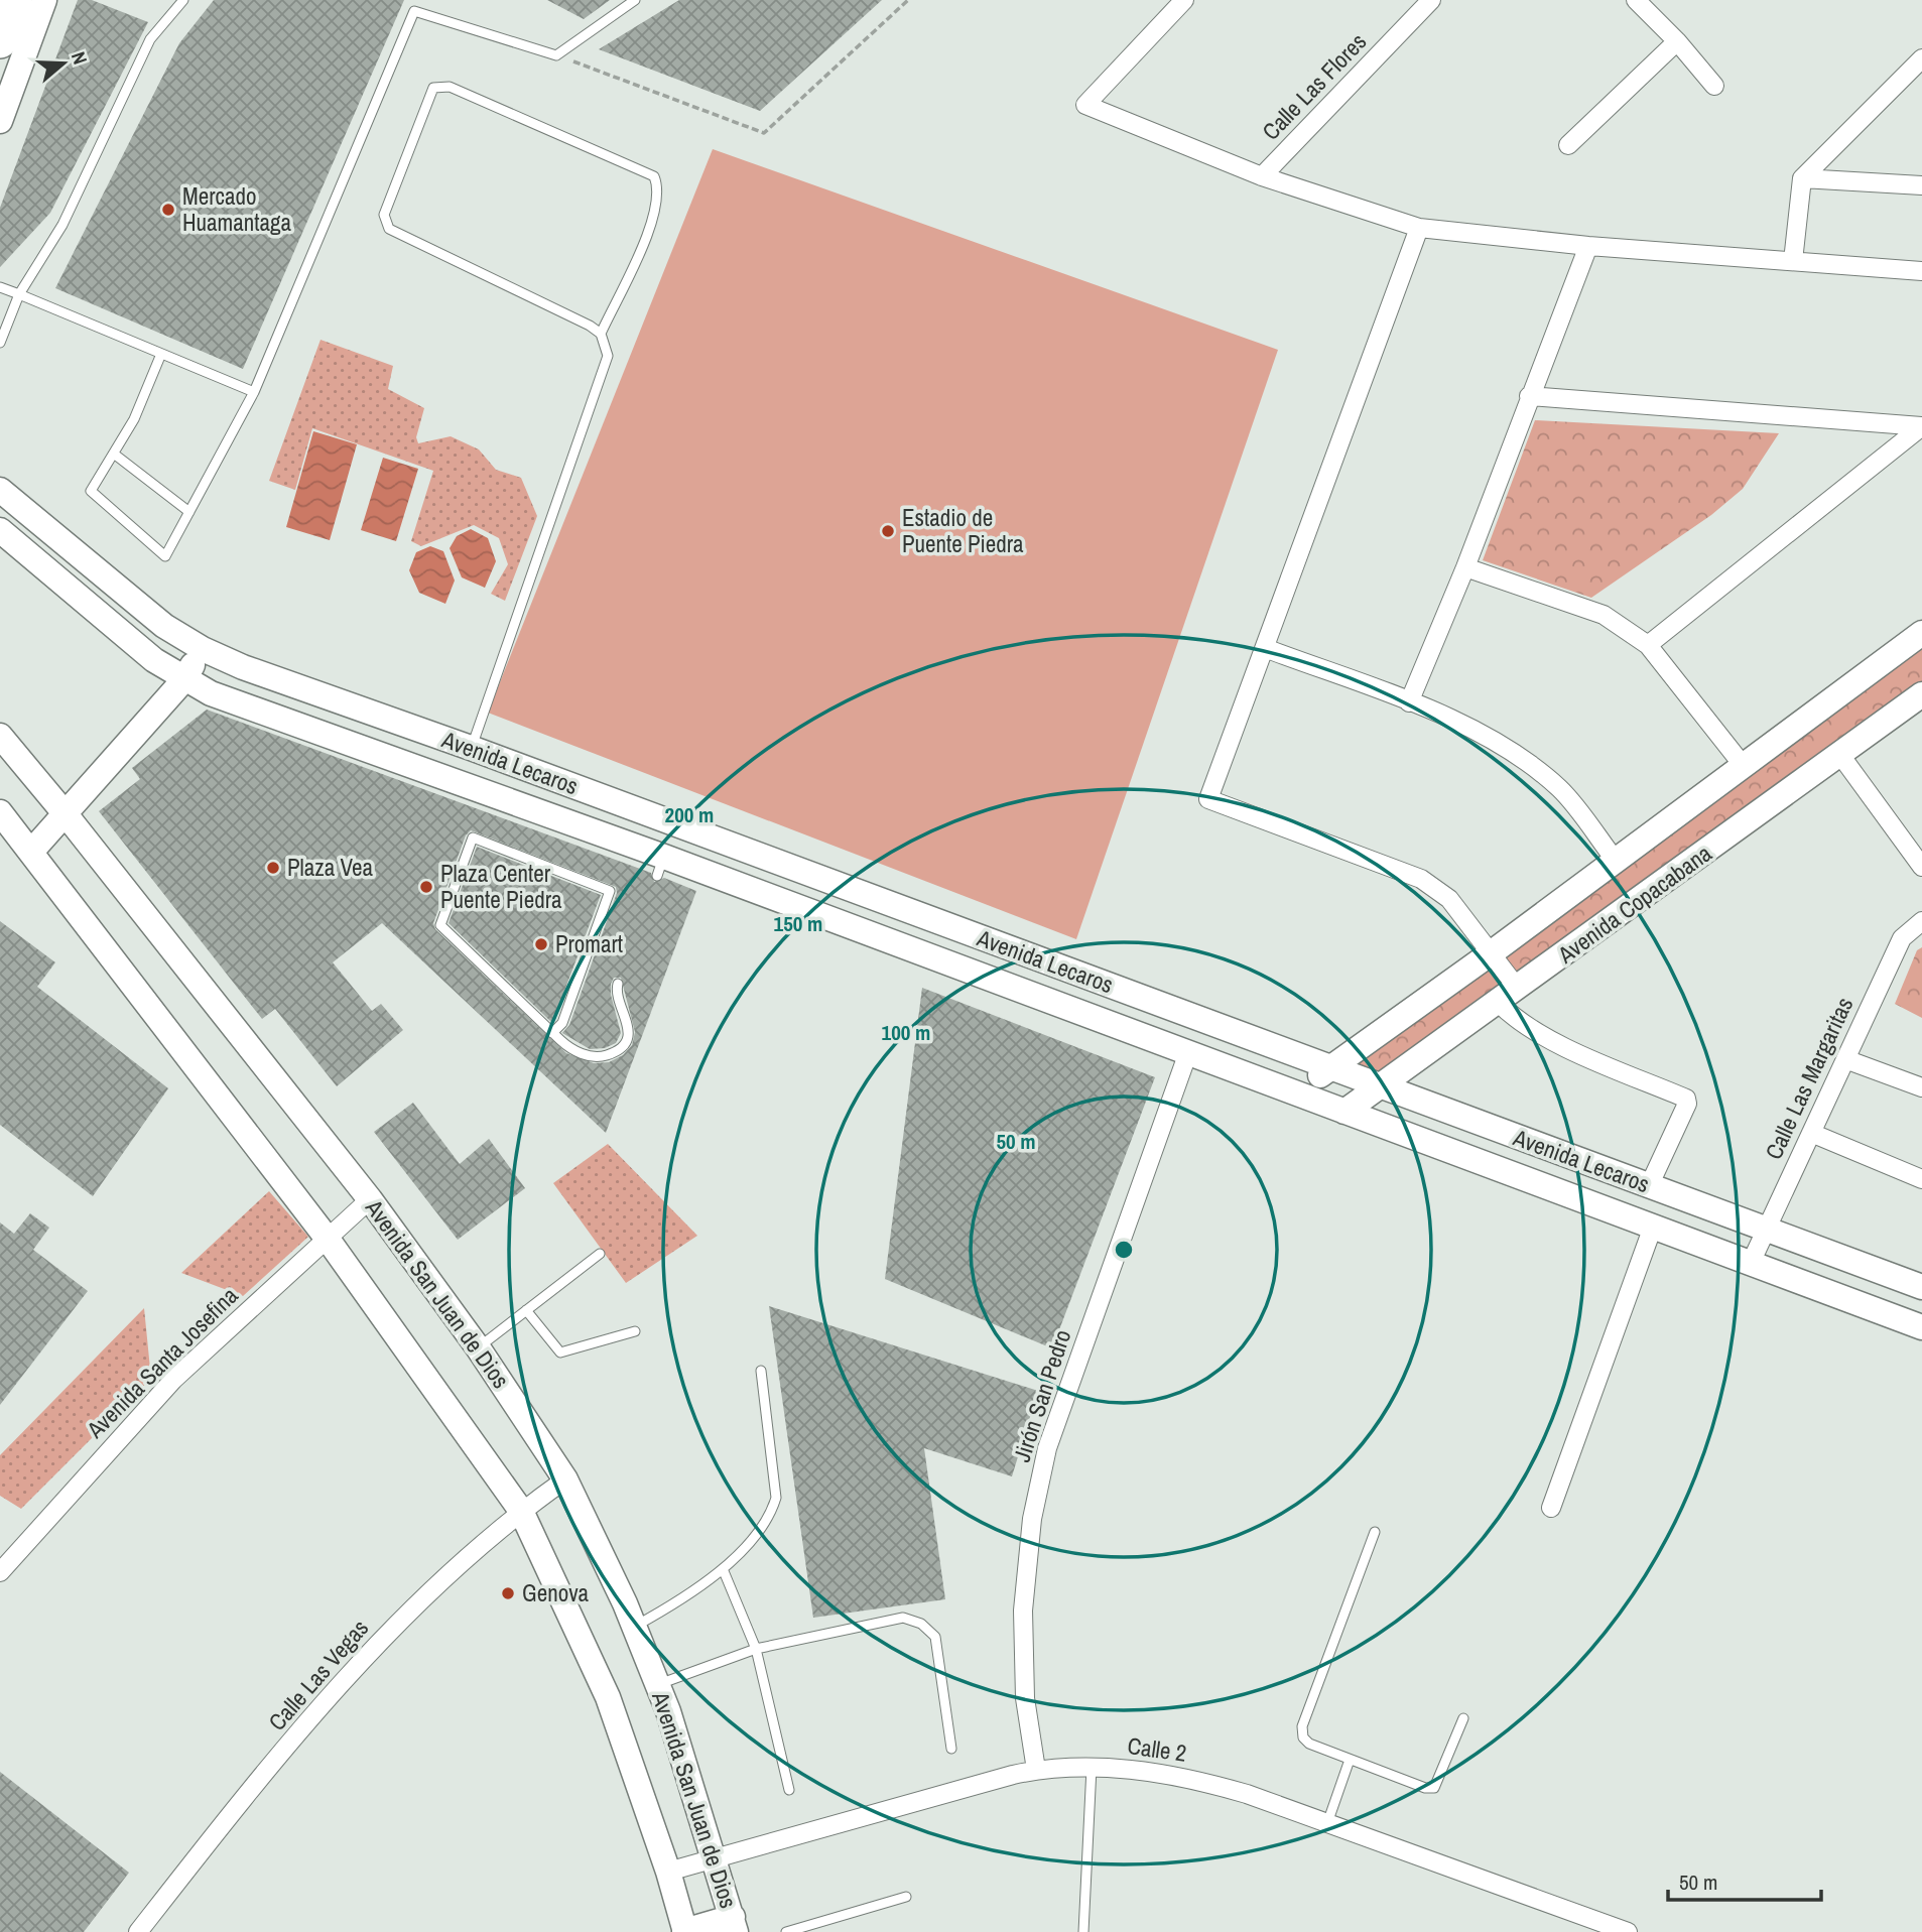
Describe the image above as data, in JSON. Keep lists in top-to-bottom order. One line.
{"streets":{"main road":["Avenida Lecaros","Avenida Copacabana","Avenida San Juan de Dios"],"street":["Calle Las Flores","Calle Las Margaritas","Avenida Santa Josefina","Jirón San Pedro","Calle Las Vegas","Calle 2"]},"crossings":[["Avenida Lecaros","Avenida Copacabana"],["Avenida Lecaros","Calle Las Margaritas"],["Avenida Lecaros","Jirón San Pedro"],["Avenida San Juan de Dios","Avenida Santa Josefina"],["Avenida San Juan de Dios","Calle Las Vegas"],["Avenida San Juan de Dios","Calle 2"],["Jirón San Pedro","Calle 2"]],"places":["Mercado Huamantaga","Estadio de Puente Piedra","Plaza Vea","Plaza Center Puente Piedra","Promart","Genova"],"scale_bar":"50 m","north":"right","rings":["200 m","150 m","100 m","50 m"]}
